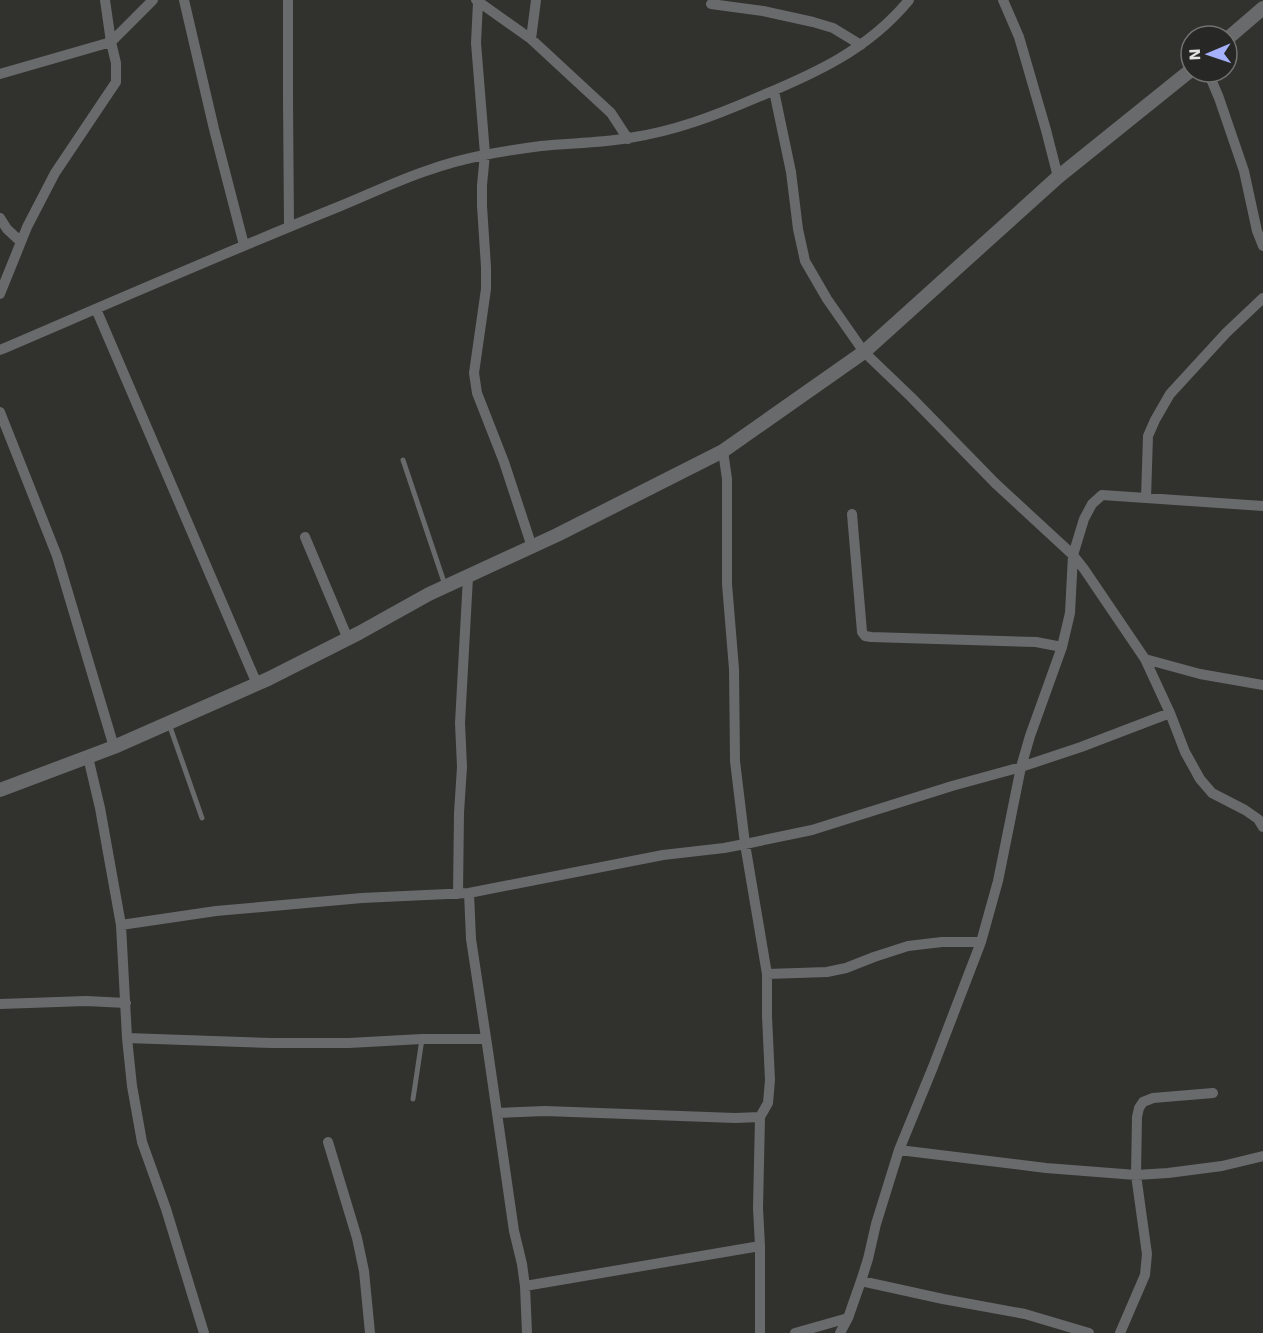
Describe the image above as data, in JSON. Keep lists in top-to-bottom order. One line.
{"north":"left"}
